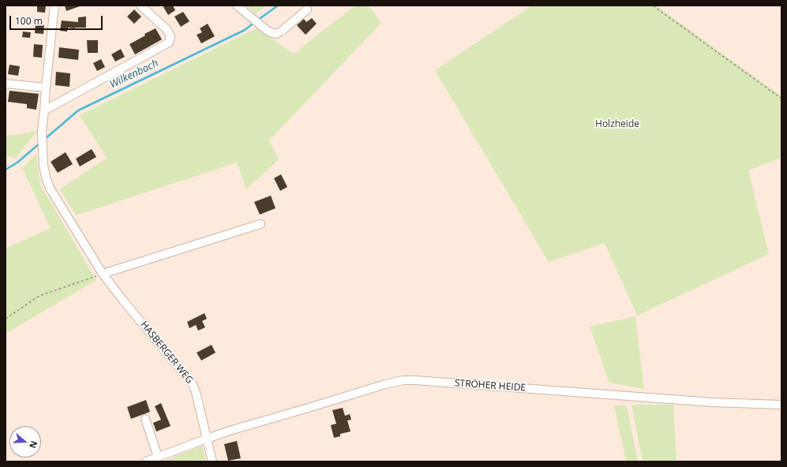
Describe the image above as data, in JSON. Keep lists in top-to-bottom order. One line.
{"streets":{"street":["HASBERGER WEG","STRÖHER HEIDE"]},"crossings":[["HASBERGER WEG","STRÖHER HEIDE"]],"water":["Wilkenbach"],"parks":["Holzheide"],"scale_bar":"100 m","north":"right"}
